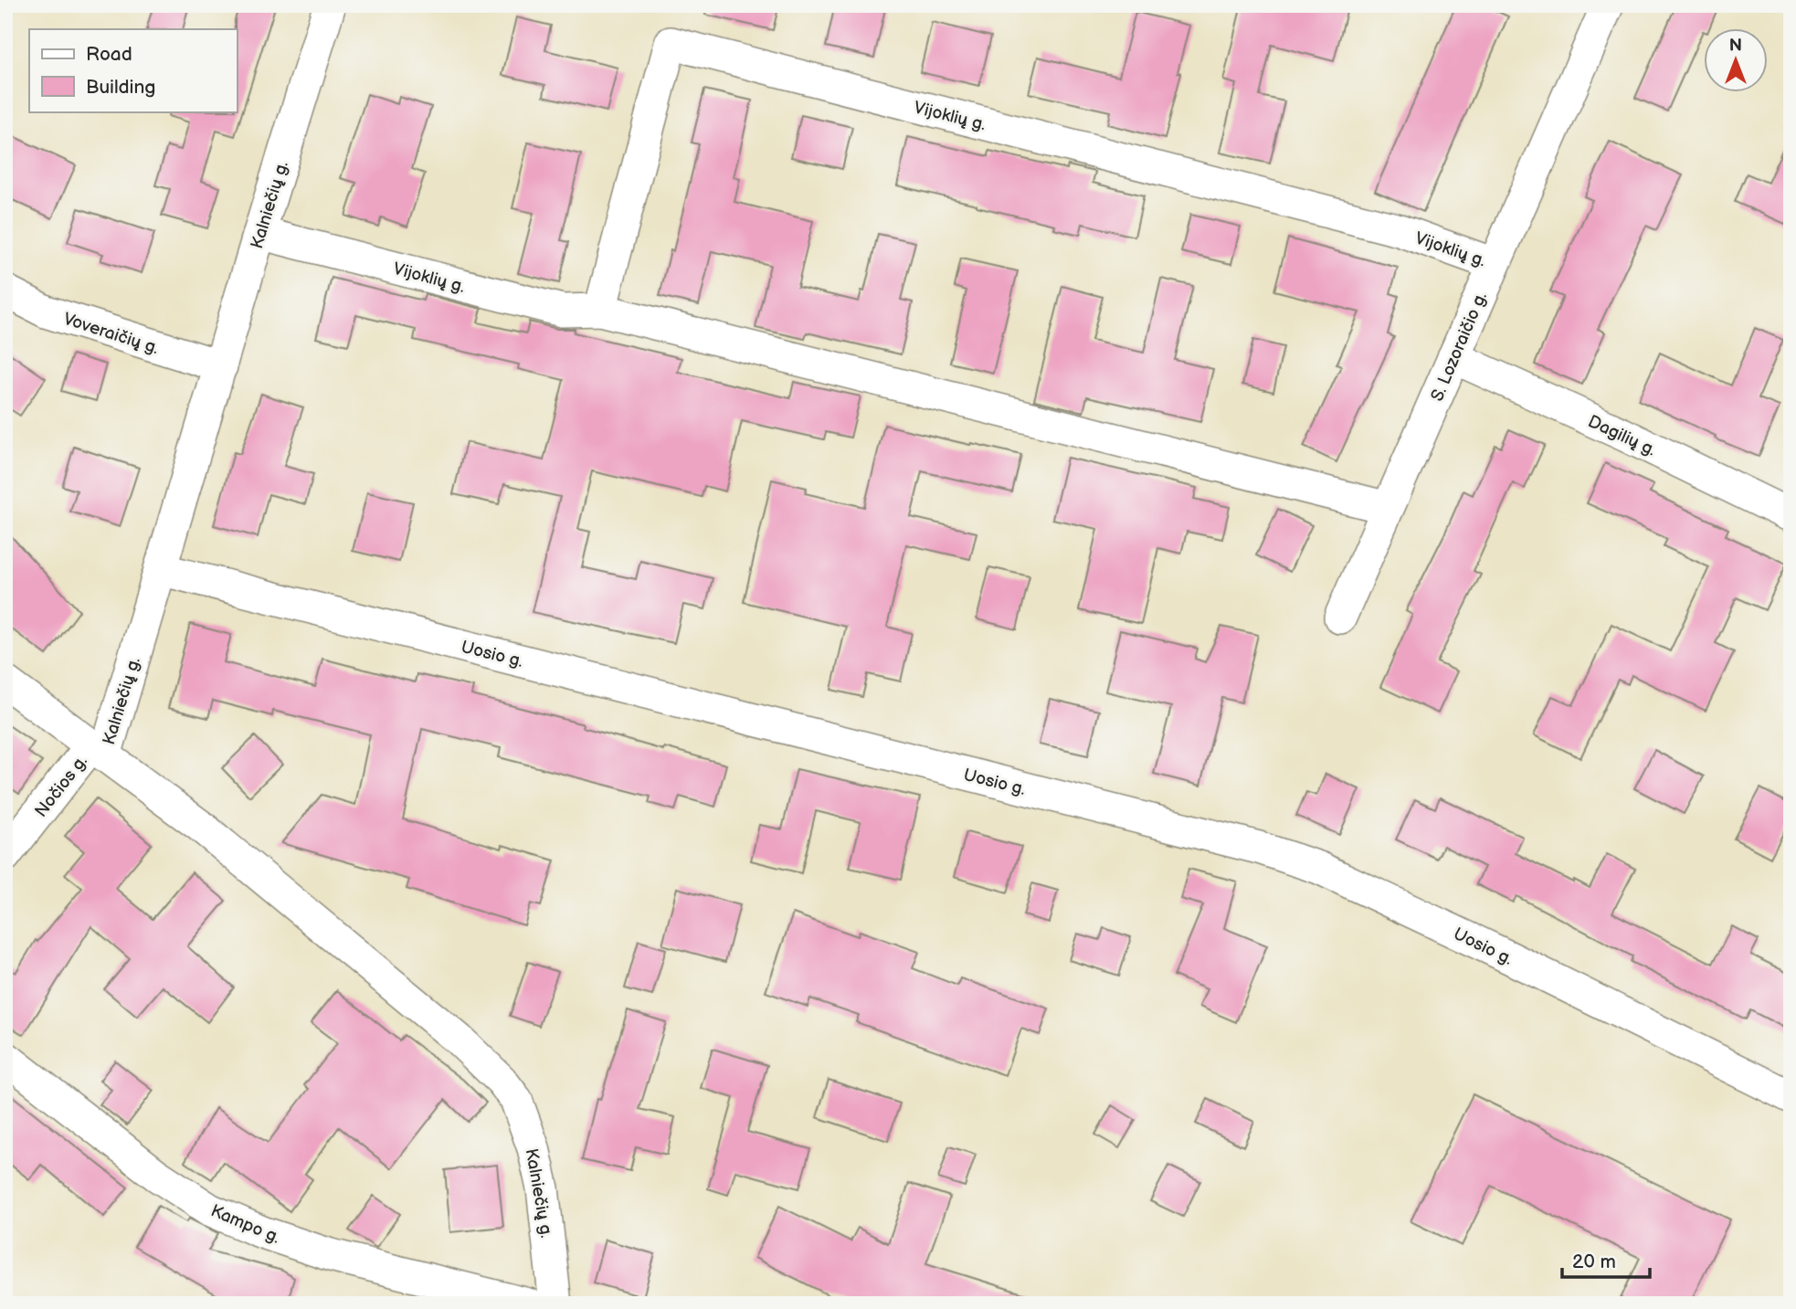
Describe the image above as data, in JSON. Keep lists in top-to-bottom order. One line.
{"streets":{"street":["Vijoklių g.","Kalniečių g.","Voveraičių g.","S. Lozoraičio g.","Dagilių g.","Uosio g.","Nočios g.","Kampo g."]},"crossings":[["Vijoklių g.","Kalniečių g."],["Vijoklių g.","S. Lozoraičio g."],["Kalniečių g.","Voveraičių g."],["Kalniečių g.","Uosio g."],["Kalniečių g.","Nočios g."],["S. Lozoraičio g.","Dagilių g."]],"legend":["Road","Building"],"scale_bar":"20 m","north":"top"}
